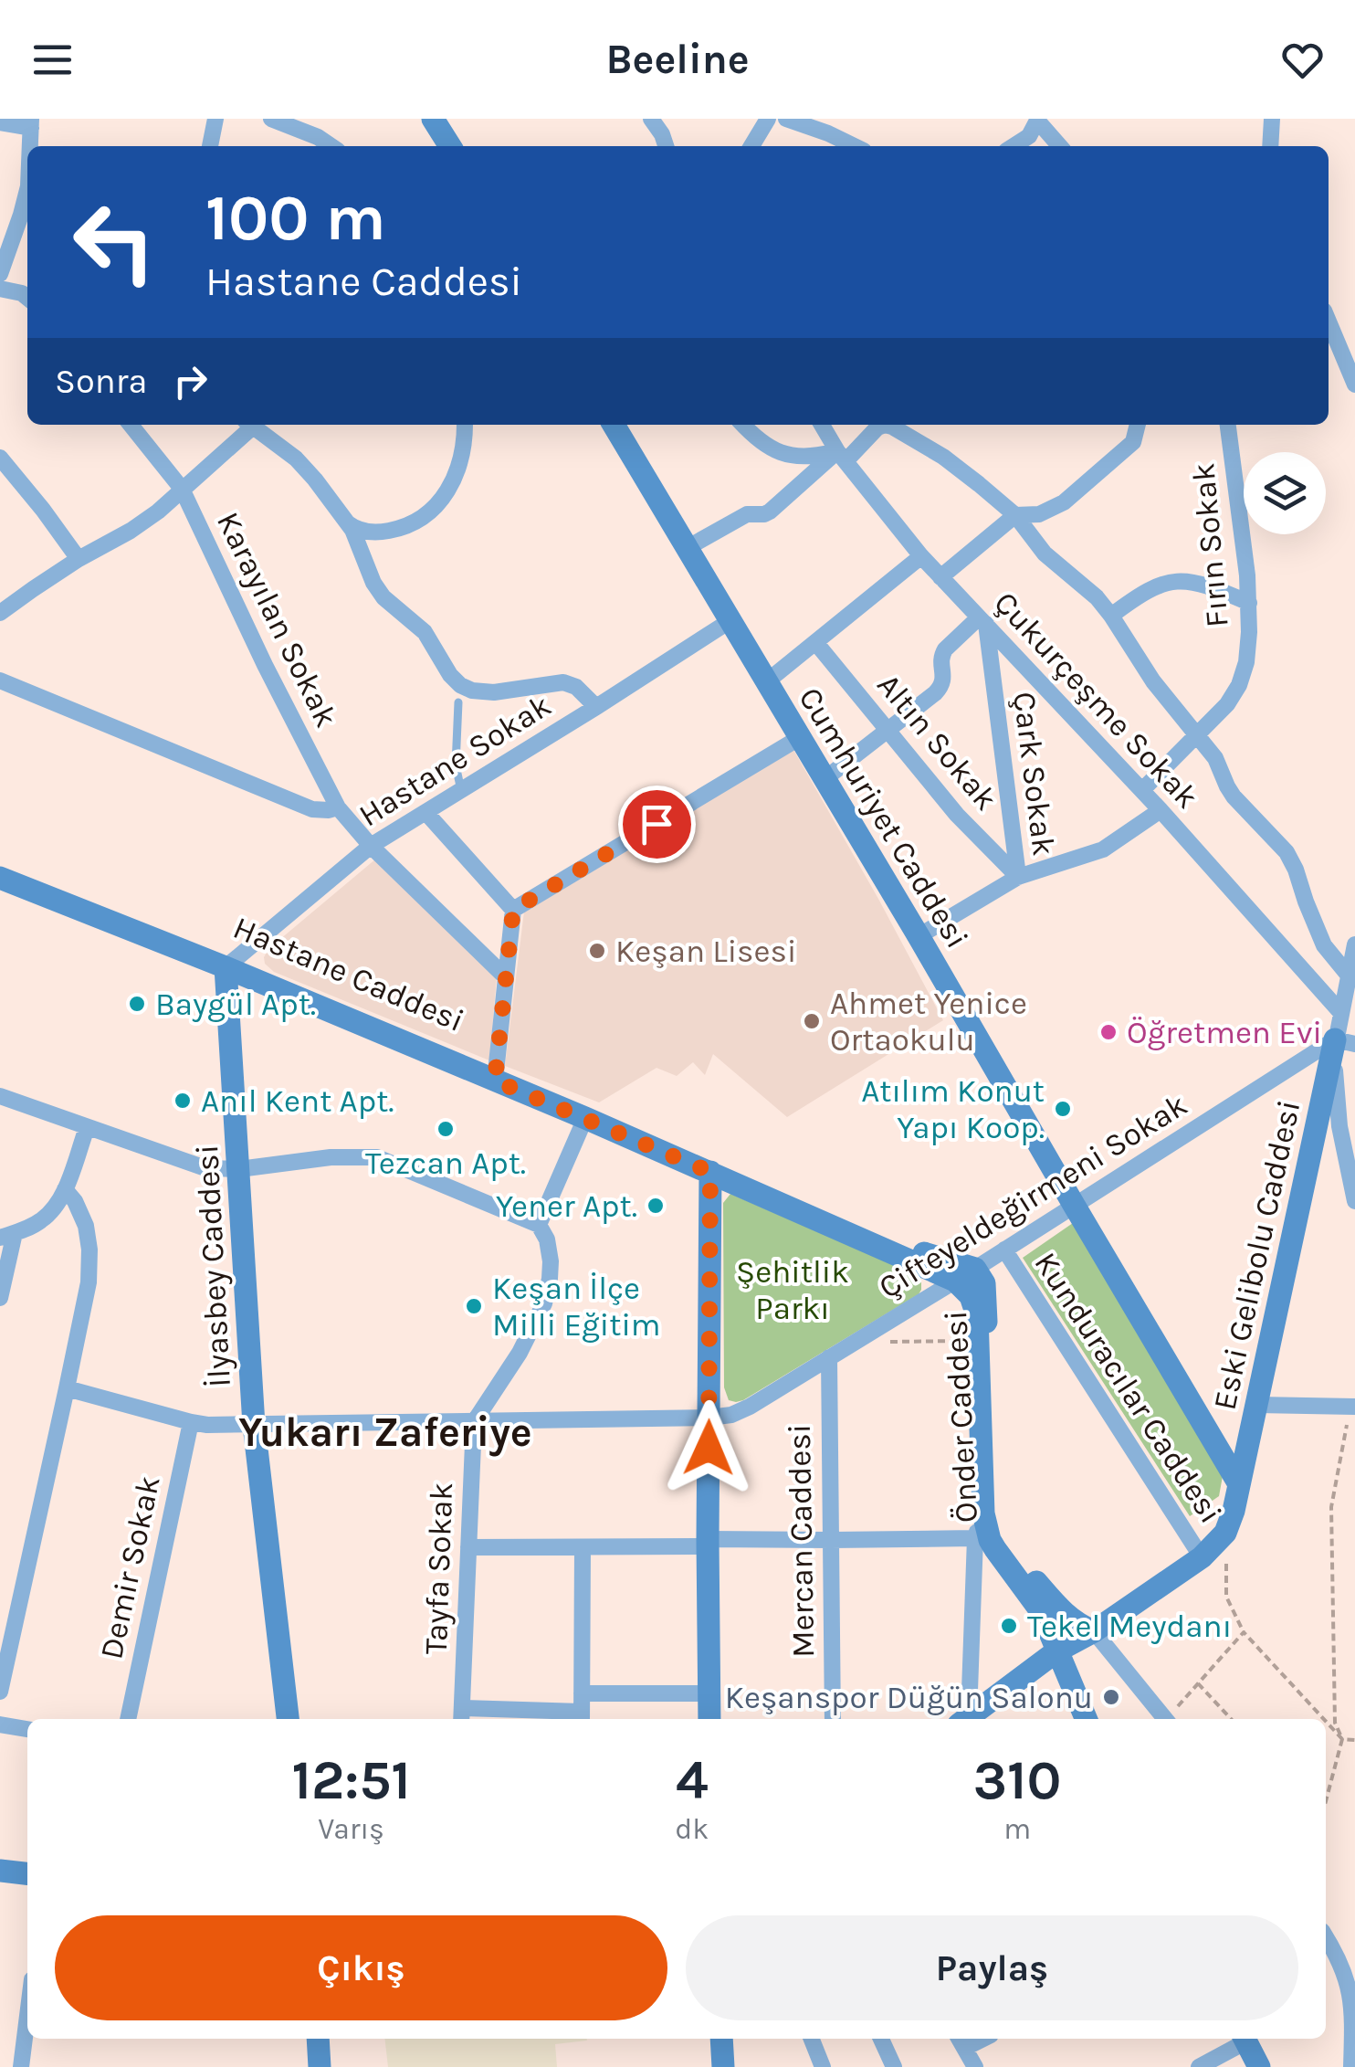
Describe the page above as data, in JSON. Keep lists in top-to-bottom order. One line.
{"streets":{"main road":["Cumhuriyet Caddesi","Hastane Caddesi","Eski Gelibolu Caddesi","İlyasbey Caddesi","Önder Caddesi"],"street":["Fırın Sokak","Karayılan Sokak","Çukurçeşme Sokak","Altın Sokak","Hastane Sokak","Çark Sokak","Çifteyeldeğirmeni Sokak","Kunduracılar Caddesi","Mercan Caddesi","Demir Sokak","Tayfa Sokak"]},"crossings":[["Fırın Sokak","Çukurçeşme Sokak"],["Karayılan Sokak","Hastane Sokak"],["Çukurçeşme Sokak","Çark Sokak"],["Altın Sokak","Çark Sokak"],["Hastane Sokak","Cumhuriyet Caddesi"],["Hastane Sokak","Hastane Caddesi"],["Hastane Sokak","İlyasbey Caddesi"],["Cumhuriyet Caddesi","Çifteyeldeğirmeni Sokak"],["Cumhuriyet Caddesi","Eski Gelibolu Caddesi"],["Hastane Caddesi","Çifteyeldeğirmeni Sokak"],["Hastane Caddesi","İlyasbey Caddesi"],["Hastane Caddesi","Önder Caddesi"],["Çifteyeldeğirmeni Sokak","Eski Gelibolu Caddesi"],["Çifteyeldeğirmeni Sokak","İlyasbey Caddesi"],["Çifteyeldeğirmeni Sokak","Kunduracılar Caddesi"],["Çifteyeldeğirmeni Sokak","Önder Caddesi"],["Çifteyeldeğirmeni Sokak","Mercan Caddesi"],["Çifteyeldeğirmeni Sokak","Demir Sokak"],["Çifteyeldeğirmeni Sokak","Tayfa Sokak"]],"districts":["Yukarı Zaferiye"],"parks":["Şehitlik Parkı"],"places":["Keşan Lisesi","Baygül Apt.","Ahmet Yenice Ortaokulu","Öğretmen Evi","Anıl Kent Apt.","Atılım Konut Yapı Koop.","Tezcan Apt.","Yener Apt.","Keşan İlçe Milli Eğitim","Tekel Meydanı","Keşanspor Düğün Salonu"],"page":{"header":"Beeline","turn":["100 m","Hastane Caddesi"],"then":"Sonra","eta":["12:51","Varış","4","dk","310","m"],"buttons":["Çıkış","Paylaş"]}}
